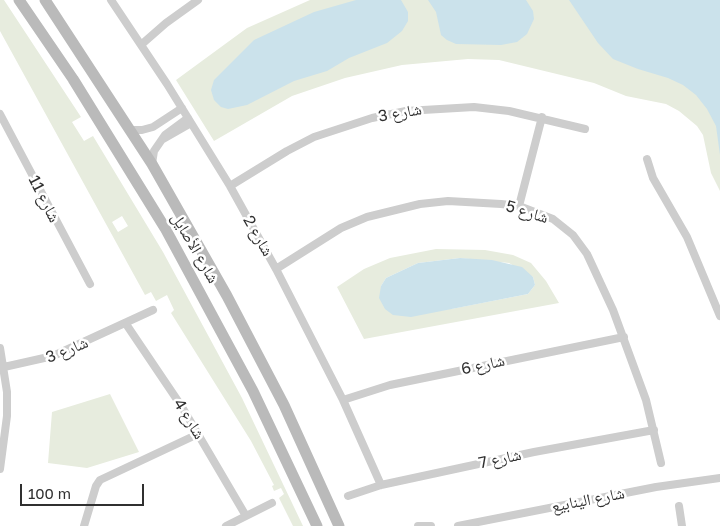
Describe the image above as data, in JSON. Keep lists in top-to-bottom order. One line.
{"streets":{"main road":["شارع الأصايل"],"street":["شارع 3","شارع 11","شارع 5","شارع 2","شارع 6","شارع 4","شارع 7","شارع الينابيع"]},"crossings":[["شارع 3","شارع 2"],["شارع 3","شارع 4"],["شارع 5","شارع 2"],["شارع 5","شارع 6"],["شارع 5","شارع 7"],["شارع 2","شارع 6"],["شارع 2","شارع 7"]],"scale_bar":"100 m"}
